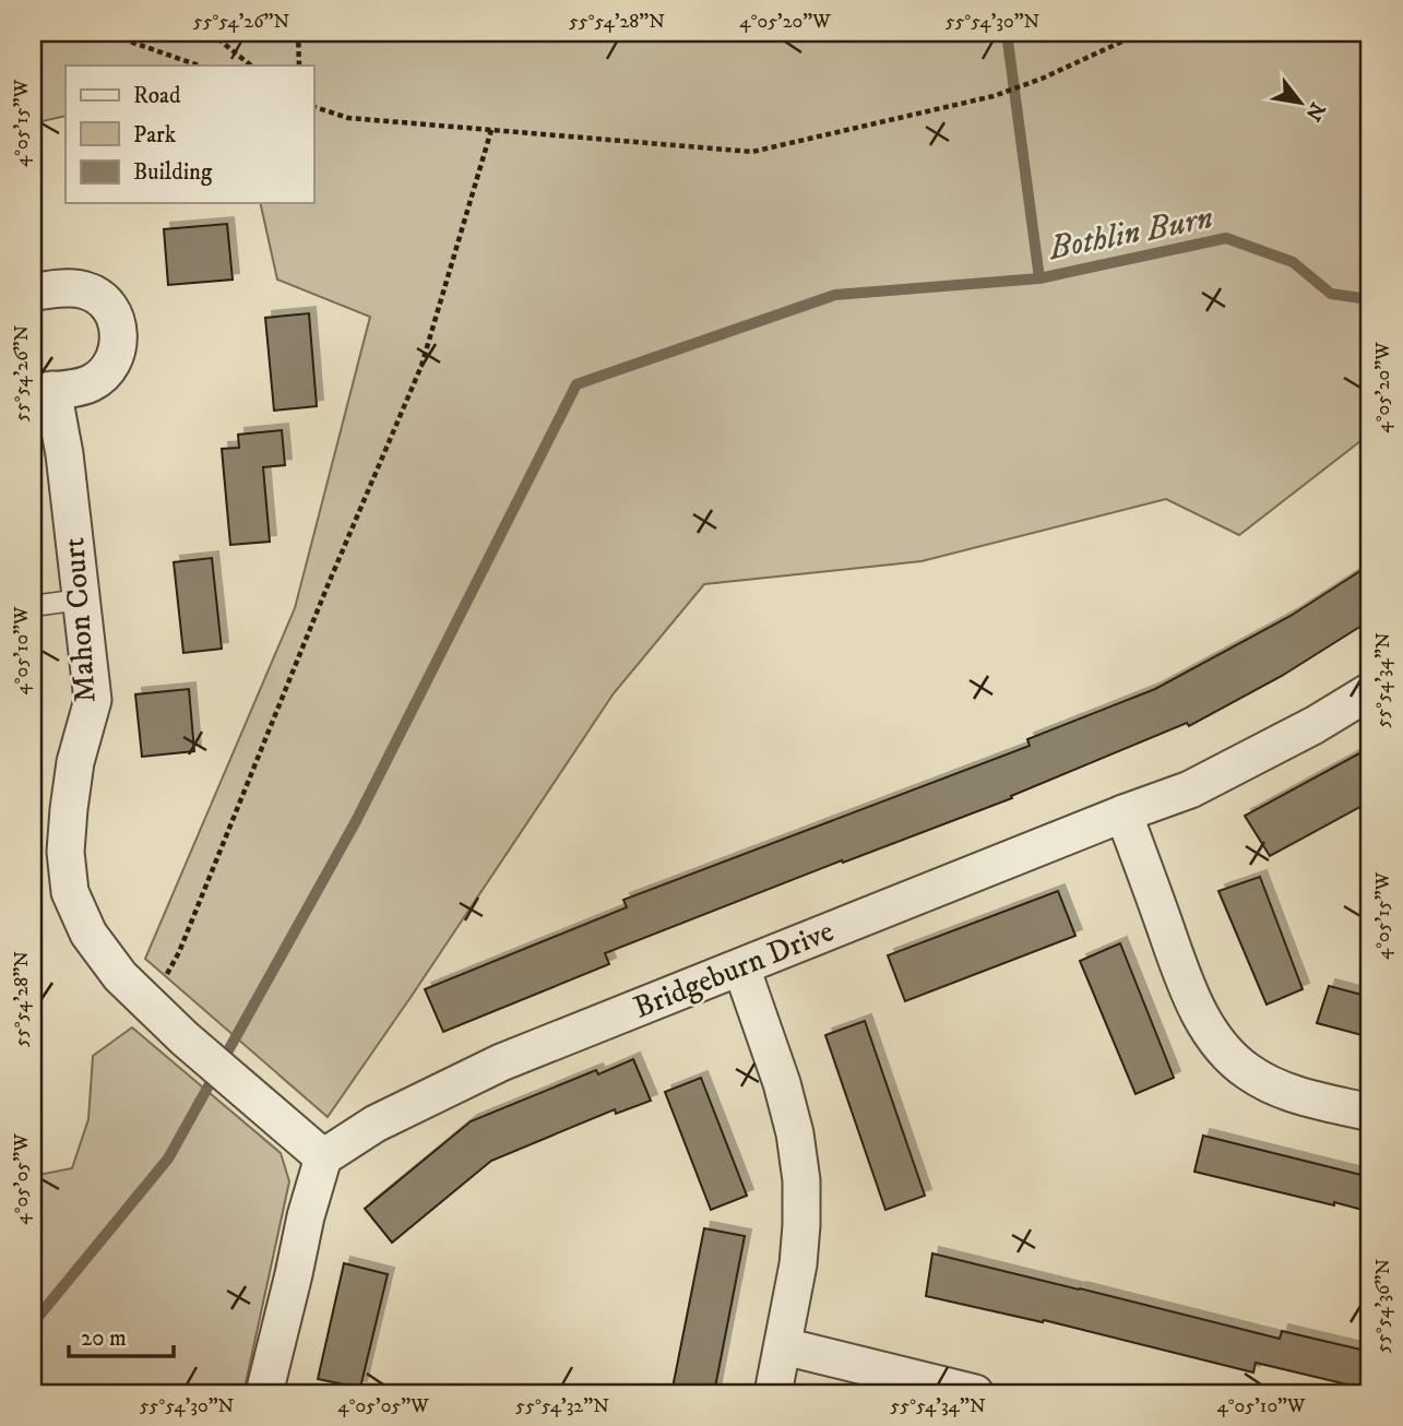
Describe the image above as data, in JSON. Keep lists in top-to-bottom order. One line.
{"streets":{"street":["Mahon Court","Bridgeburn Drive"]},"crossings":[["Mahon Court","Bridgeburn Drive"]],"water":["Bothlin Burn"],"legend":["Road","Park","Building"],"scale_bar":"20 m","north":"bottom right","coordinates":["55°54'26\"N","55°54'28\"N","4°05'20\"W","55°54'30\"N","4°05'15\"W","4°05'10\"W","55°54'34\"N","4°05'05\"W","55°54'36\"N","55°54'32\"N"]}
